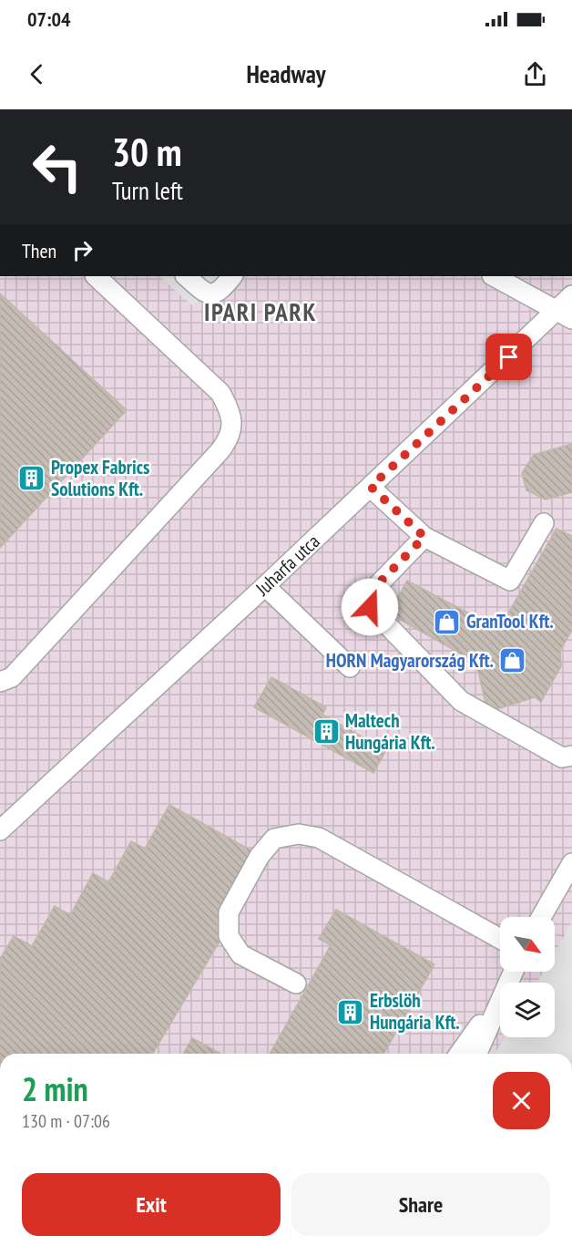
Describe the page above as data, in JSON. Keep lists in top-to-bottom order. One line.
{"streets":{"street":["Juharfa utca"]},"districts":["IPARI PARK"],"places":{"building":["Propex Fabrics Solutions Kft.","Maltech Hungária Kft.","Erbslöh Hungária Kft."],"shop":["GranTool Kft.","HORN Magyarország Kft."]},"north":"bottom right","page":{"status":"07:04","header":"Headway","turn":["30 m","Turn left"],"then":"Then","heading":["2 min","130 m · 07:06"],"buttons":["Exit","Share"]}}
